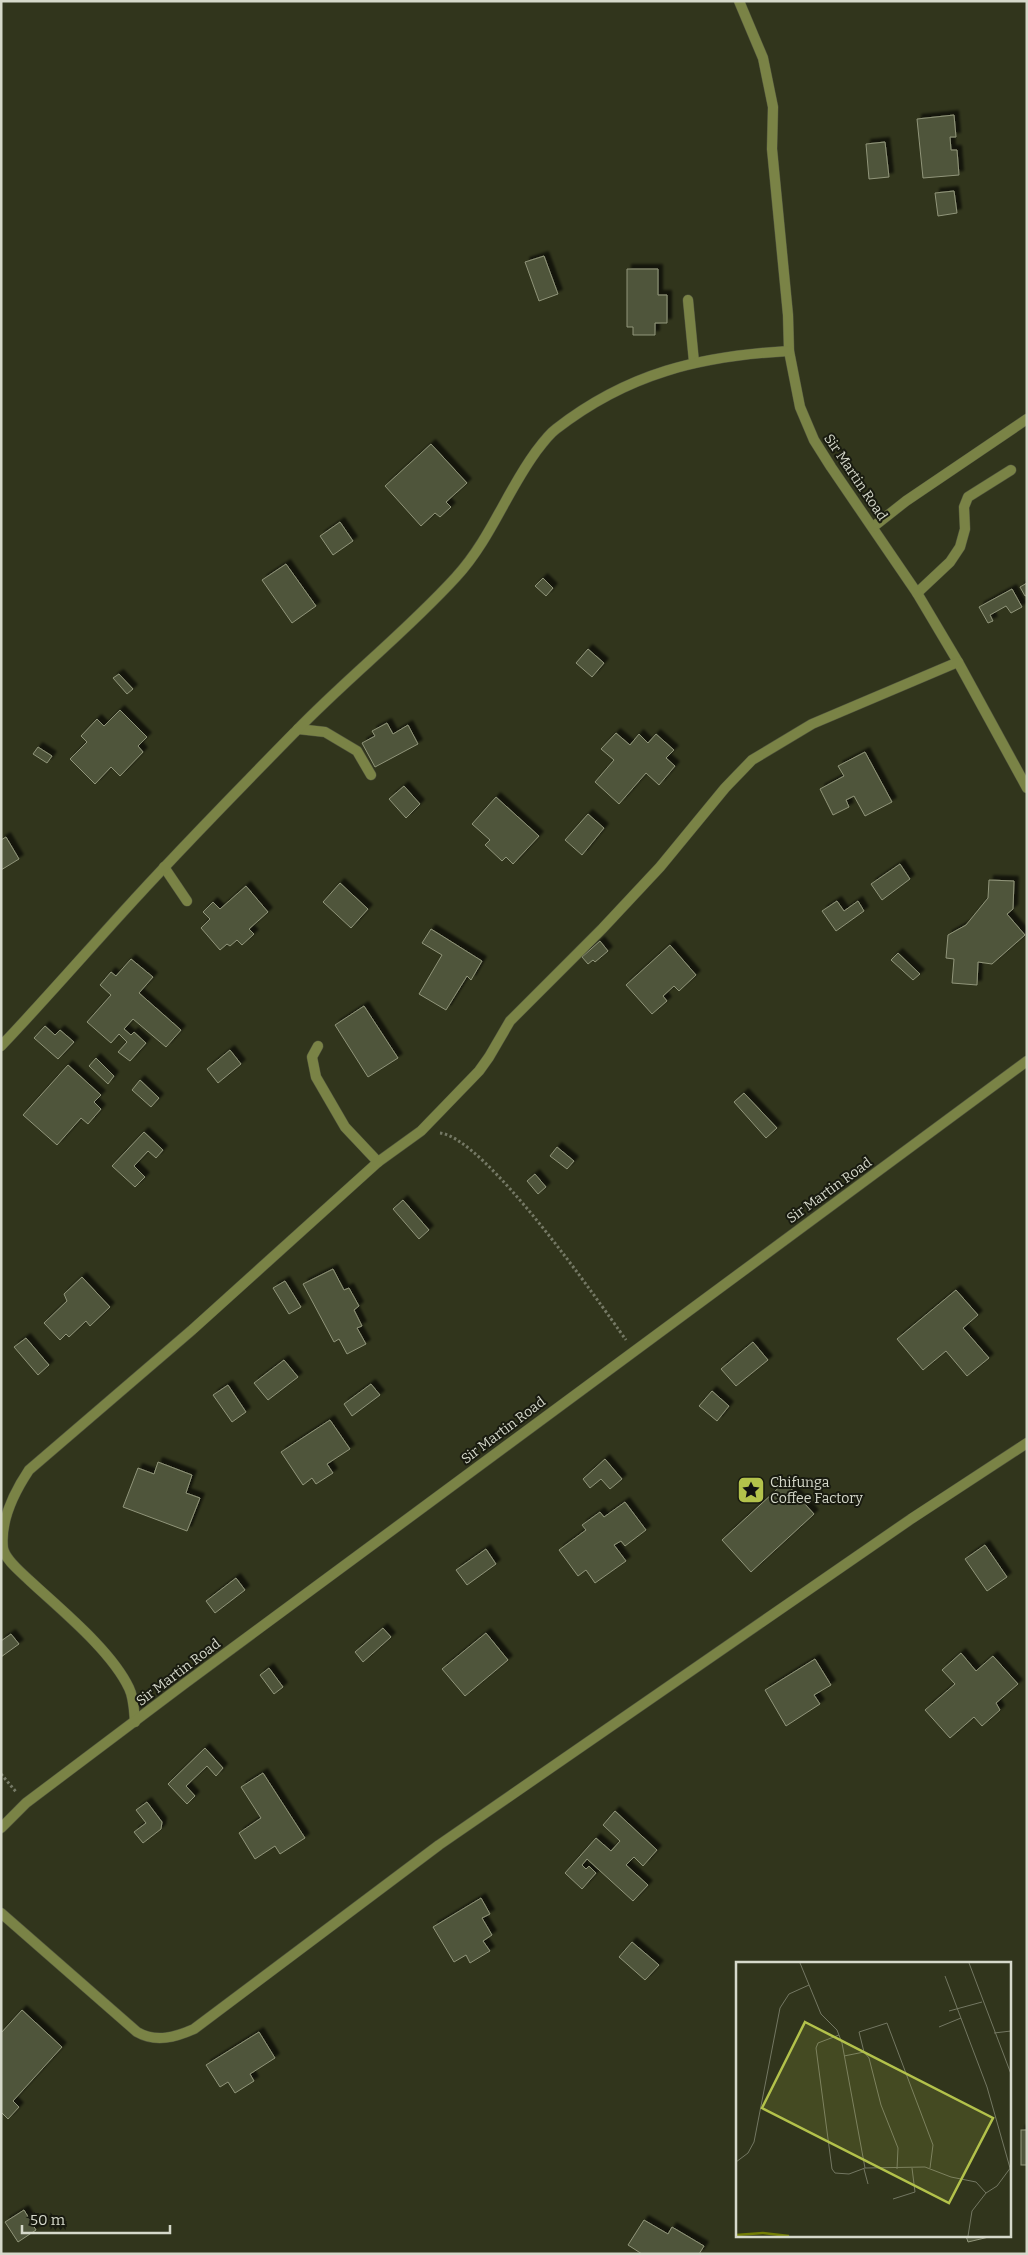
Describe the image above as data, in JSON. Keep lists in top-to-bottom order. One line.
{"streets":{"street":["Sir Martin Road"]},"places":{"place":["Chifunga Coffee Factory"]},"scale_bar":"50 m"}
